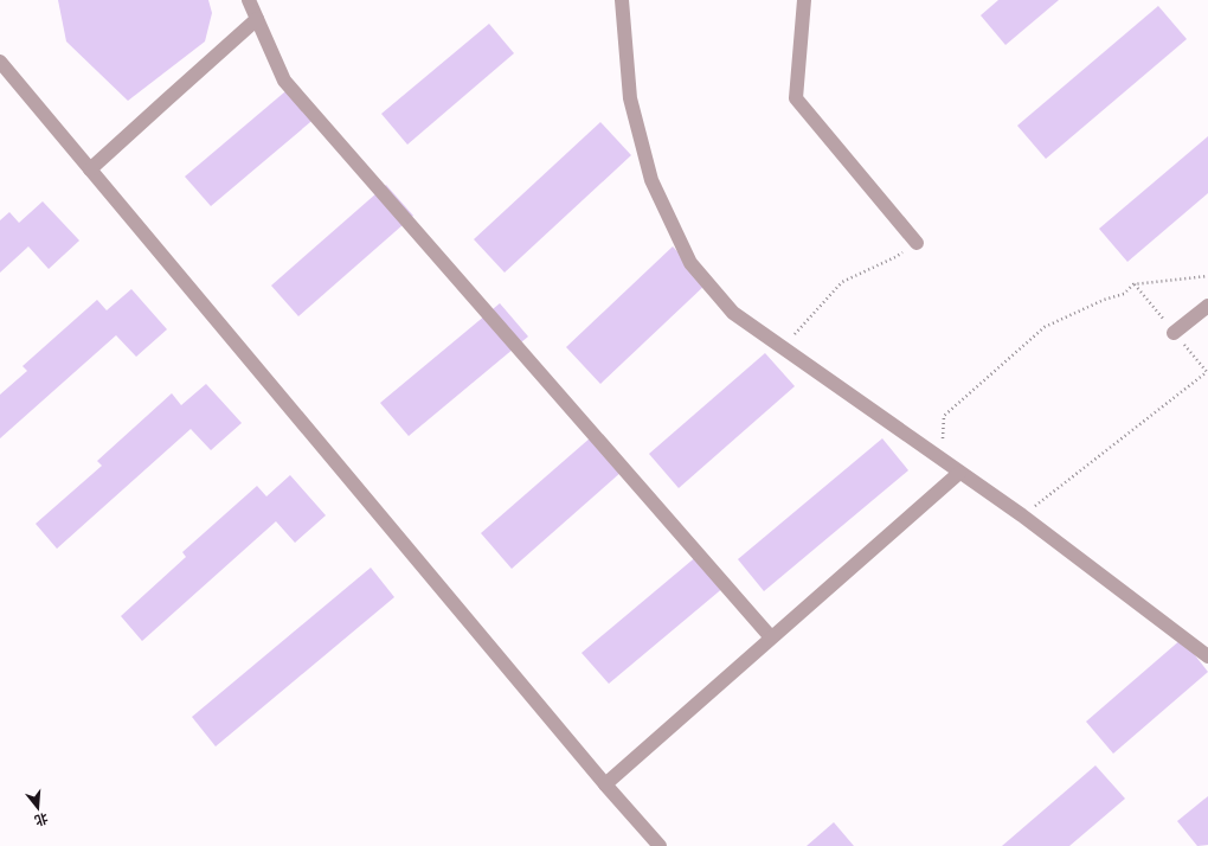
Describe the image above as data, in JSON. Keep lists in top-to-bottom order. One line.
{"north":"bottom"}
